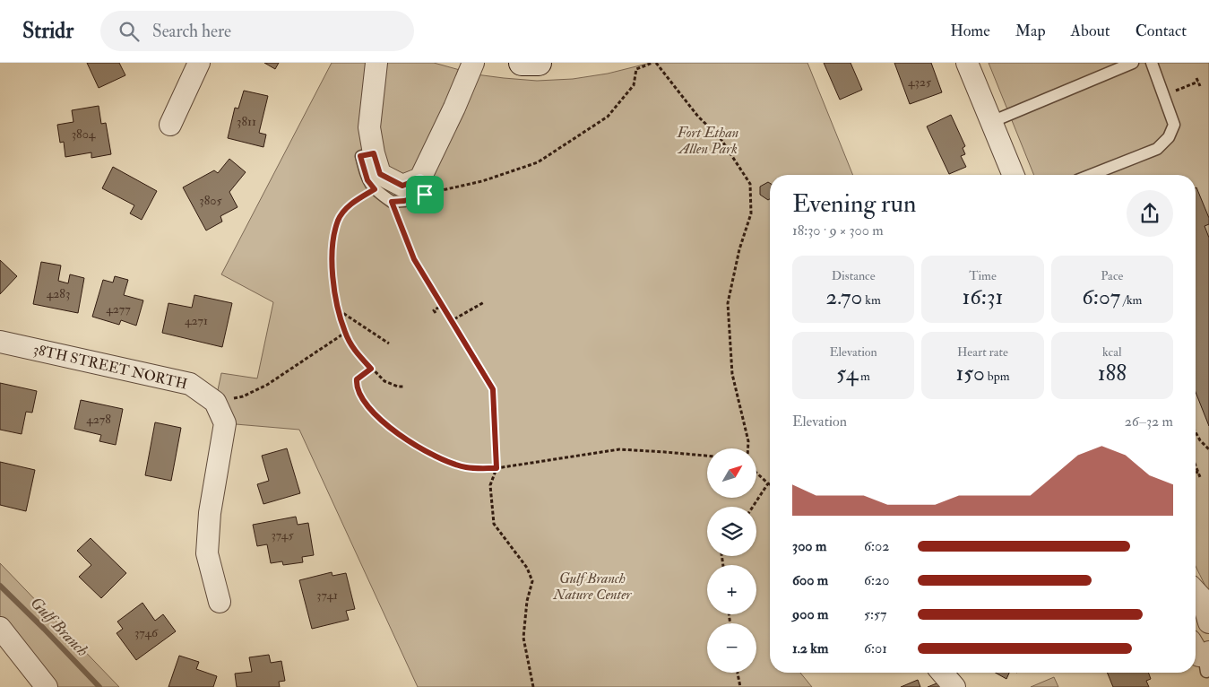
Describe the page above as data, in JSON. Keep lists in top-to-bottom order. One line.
{"streets":{"street":["38TH STREET NORTH"]},"water":["Gulf Branch"],"parks":["Fort Ethan Allen Park","Gulf Branch Nature Center"],"house_numbers":["4325","3811","3804","3805","4283","4277","4271","4278","3745","3741","3746"],"north":"top right","page":{"header":"Stridr","search":"Search here","nav":["Home","Map","About","Contact"],"heading":["Evening run","18:30 · 9 × 300 m"],"stats":[["Distance","2.70 km"],["Time","16:31"],["Pace","6:07 /km"],["Elevation","54 m"],["Heart rate","150 bpm"],["kcal","188"]],"chart":["Elevation","26–32 m"],"map_buttons":["+","−"],"list":[{"name":"300 m","note":"6:02"},{"name":"600 m","note":"6:20"},{"name":"900 m","note":"5:57"},{"name":"1.2 km","note":"6:01"}]}}
